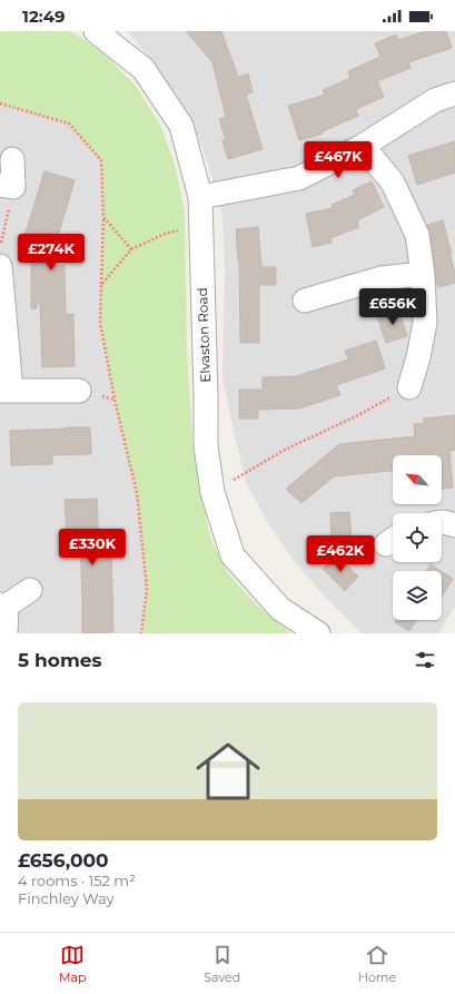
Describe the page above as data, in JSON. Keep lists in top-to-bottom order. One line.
{"streets":{"street":["Elvaston Road"]},"north":"top left","page":{"status":"12:49","price":["£467K","£274K","£656K","£330K","£462K"],"heading":"5 homes","list":[{"name":"£656,000","note":"4 rooms · 152 m² · Finchley Way"}],"tabs":["Map","Saved","Home"]}}
